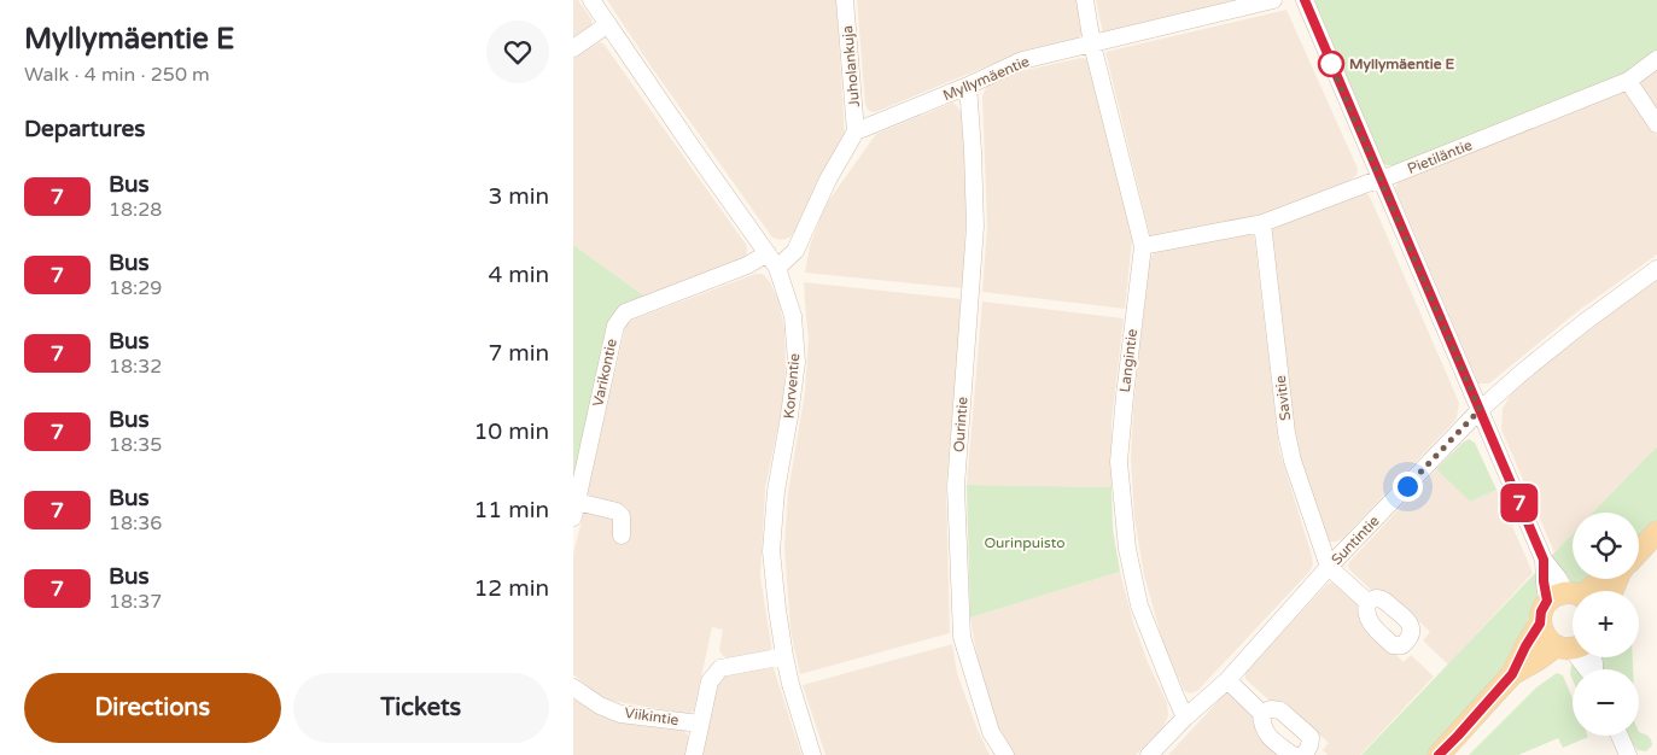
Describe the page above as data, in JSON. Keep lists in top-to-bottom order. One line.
{"streets":{"street":["Juholankuja","Myllymäentie","Pietiläntie","Langintie","Varikontie","Korventie","Savitie","Ourintie","Suntintie","Viikintie"]},"crossings":[["Juholankuja","Myllymäentie"],["Myllymäentie","Langintie"],["Myllymäentie","Ourintie"],["Pietiläntie","Langintie"],["Pietiläntie","Savitie"],["Langintie","Suntintie"],["Varikontie","Korventie"],["Savitie","Suntintie"]],"parks":["Ourinpuisto"],"places":["Myllymäentie E"],"lines":["bus line 7"],"page":{"heading":[["Myllymäentie E","Walk · 4 min · 250 m"],"Departures"],"on_map":"7","list":[{"mark":"7","name":"Bus","note":"18:28","value":"3 min"},{"mark":"7","name":"Bus","note":"18:29","value":"4 min"},{"mark":"7","name":"Bus","note":"18:32","value":"7 min"},{"mark":"7","name":"Bus","note":"18:35","value":"10 min"},{"mark":"7","name":"Bus","note":"18:36","value":"11 min"},{"mark":"7","name":"Bus","note":"18:37","value":"12 min"}],"map_buttons":["+","−"],"buttons":["Directions","Tickets"]}}
